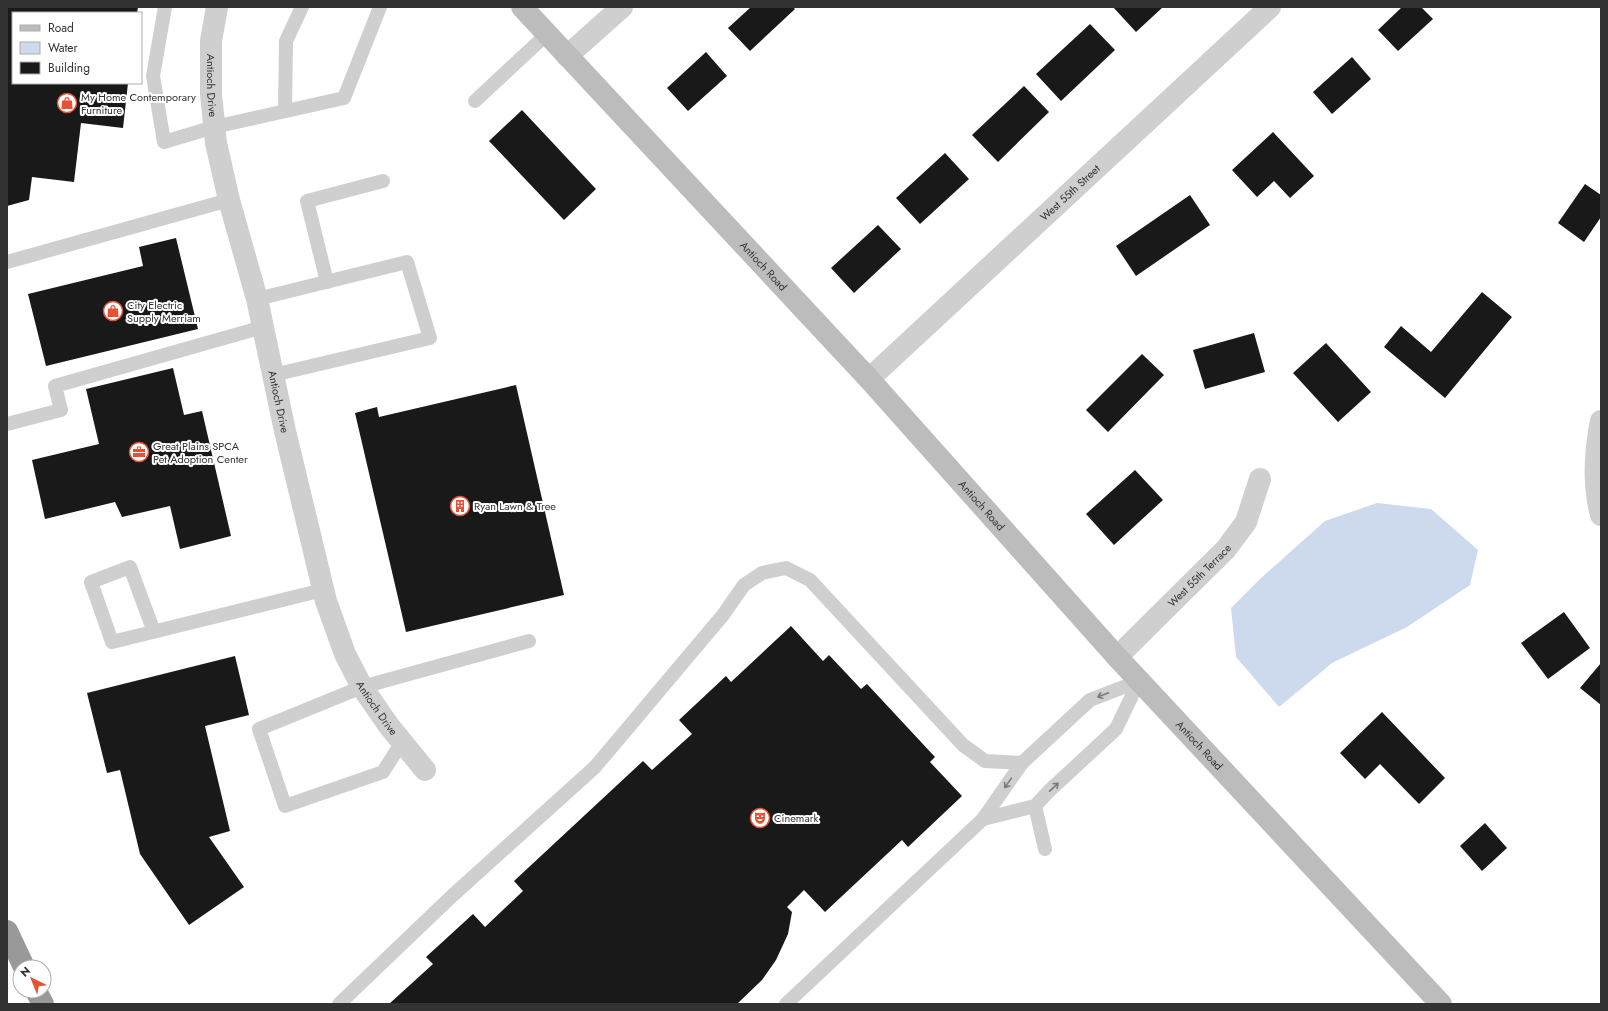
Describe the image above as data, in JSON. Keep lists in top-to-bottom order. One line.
{"streets":{"main road":["Antioch Road"],"street":["Antioch Drive","West 55th Street","West 55th Terrace"]},"crossings":[["West 55th Street","Antioch Road"],["Antioch Road","West 55th Terrace"]],"places":{"shop":["My Home Contemporary Furniture","City Electric Supply Merriam"],"office":["Great Plains SPCA Pet Adoption Center"],"building":["Ryan Lawn & Tree"],"theatre":["Cinemark"]},"legend":["Road","Water","Building"],"north":"top left"}
